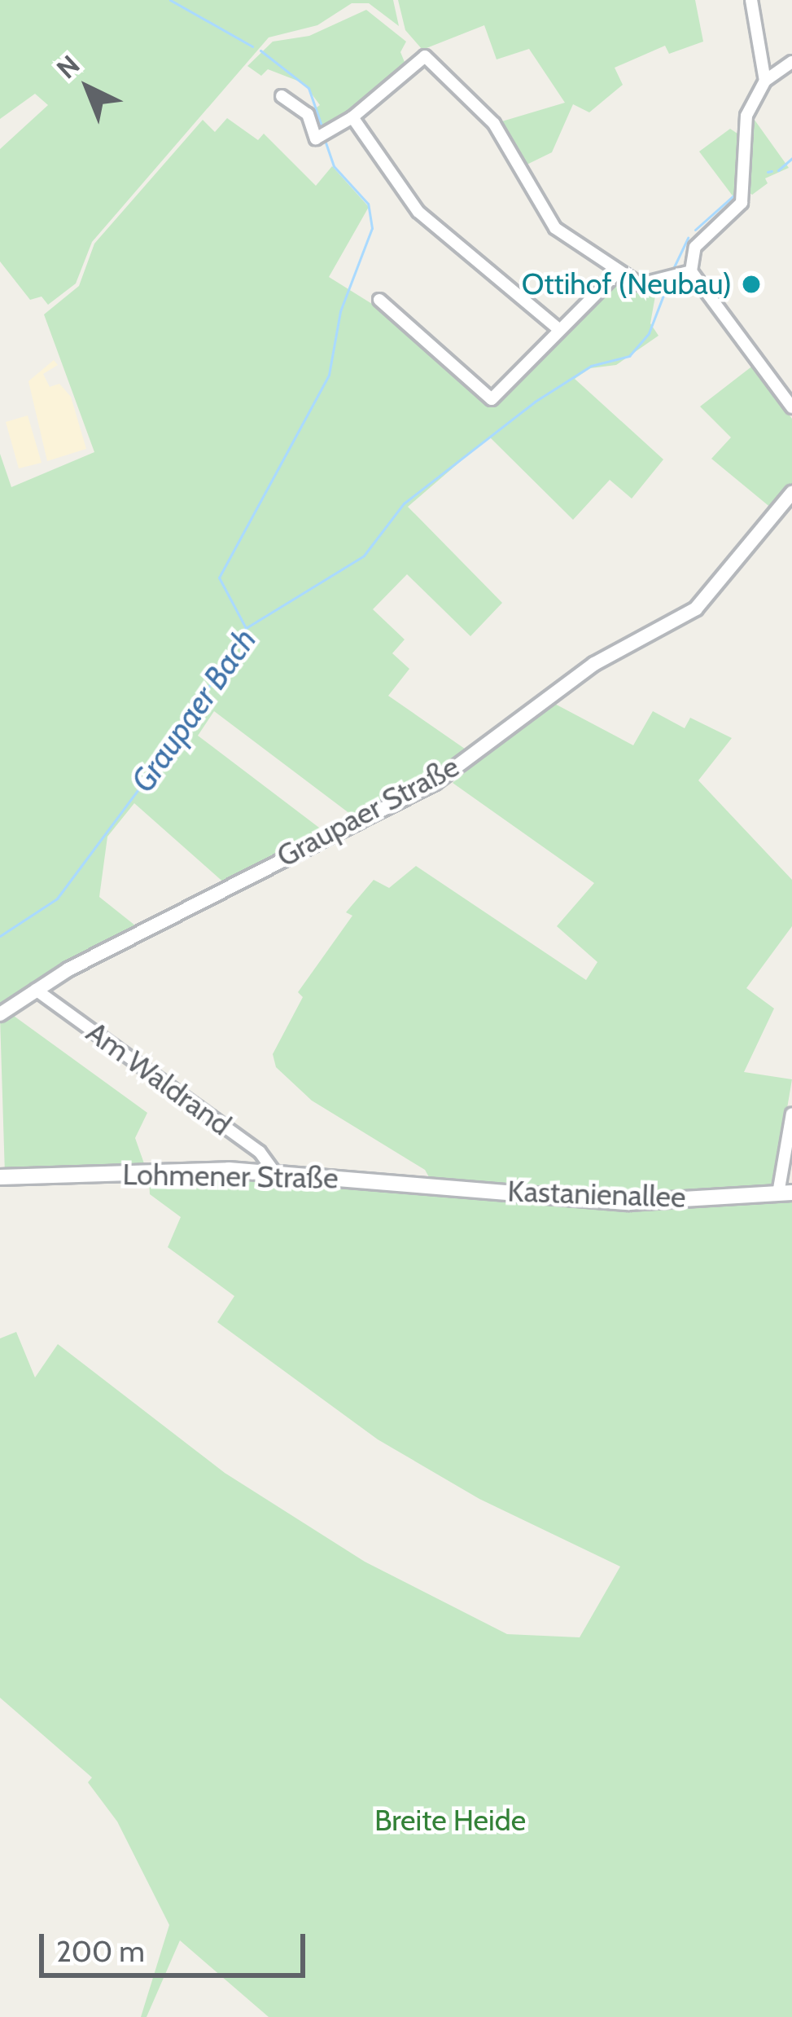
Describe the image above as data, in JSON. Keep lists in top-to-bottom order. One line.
{"streets":{"main road":["Lohmener Straße","Kastanienallee"],"street":["Graupaer Straße","Am Waldrand"]},"crossings":[["Graupaer Straße","Am Waldrand"],["Am Waldrand","Lohmener Straße"],["Lohmener Straße","Kastanienallee"]],"water":["Graupaer Bach"],"parks":["Breite Heide"],"places":["Ottihof (Neubau)"],"scale_bar":"200 m","north":"top left"}
